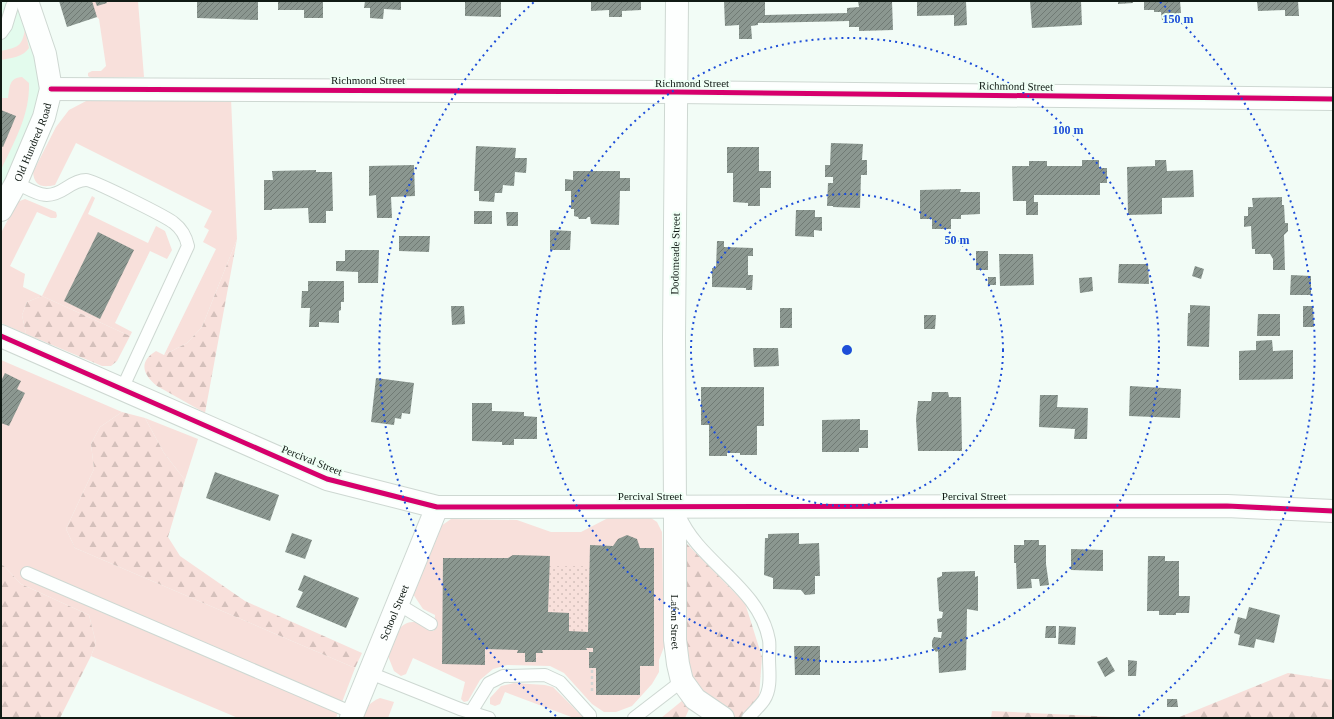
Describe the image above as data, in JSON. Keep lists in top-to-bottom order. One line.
{"streets":{"street":["Richmond Street","Old Hundred Road","Dodomeade Street","Percival Street","School Street","Lafon Street"]},"crossings":[["Richmond Street","Old Hundred Road"],["Richmond Street","Dodomeade Street"],["Dodomeade Street","Percival Street"],["Dodomeade Street","Lafon Street"],["Percival Street","School Street"],["Percival Street","Lafon Street"]],"rings":["150 m","100 m","50 m"]}
